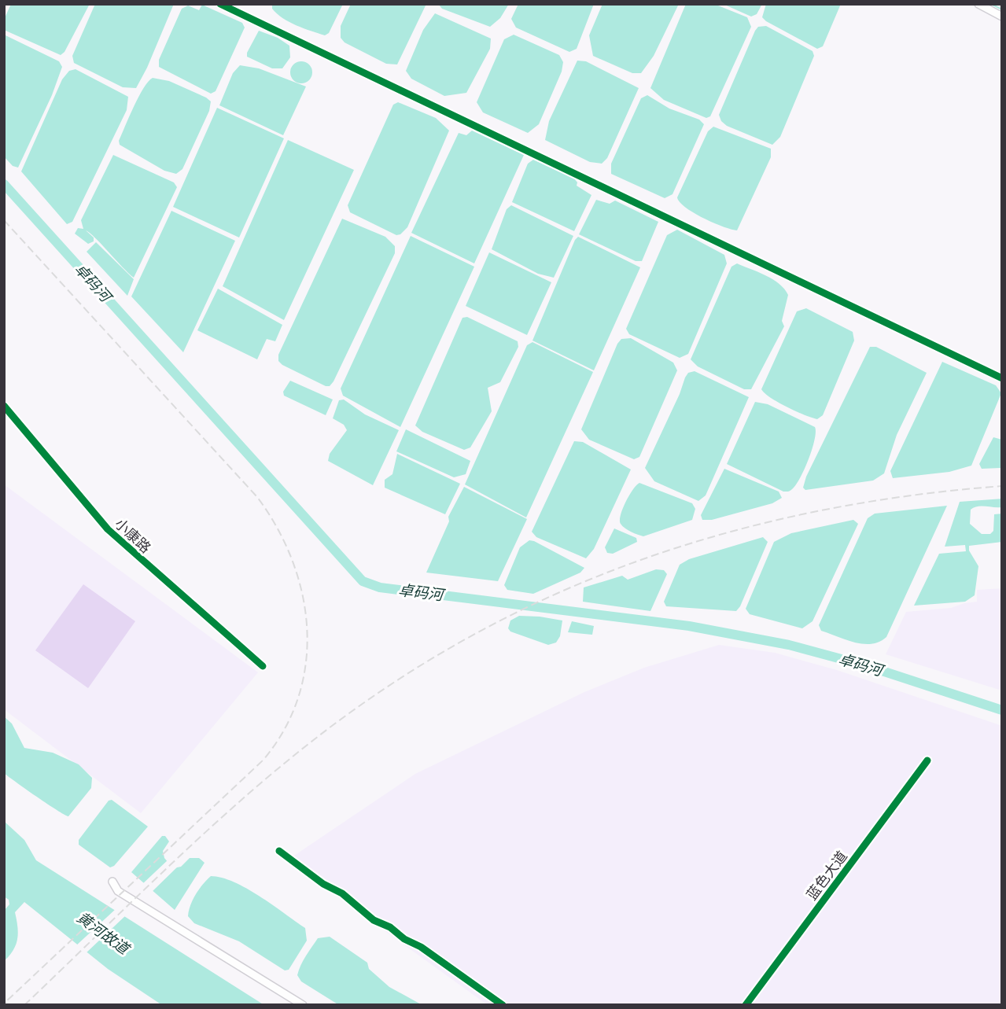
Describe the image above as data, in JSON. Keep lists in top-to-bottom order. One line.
{"streets":{"street":["小康路","蓝色大道"]},"water":["卓码河","黄河故道"]}
